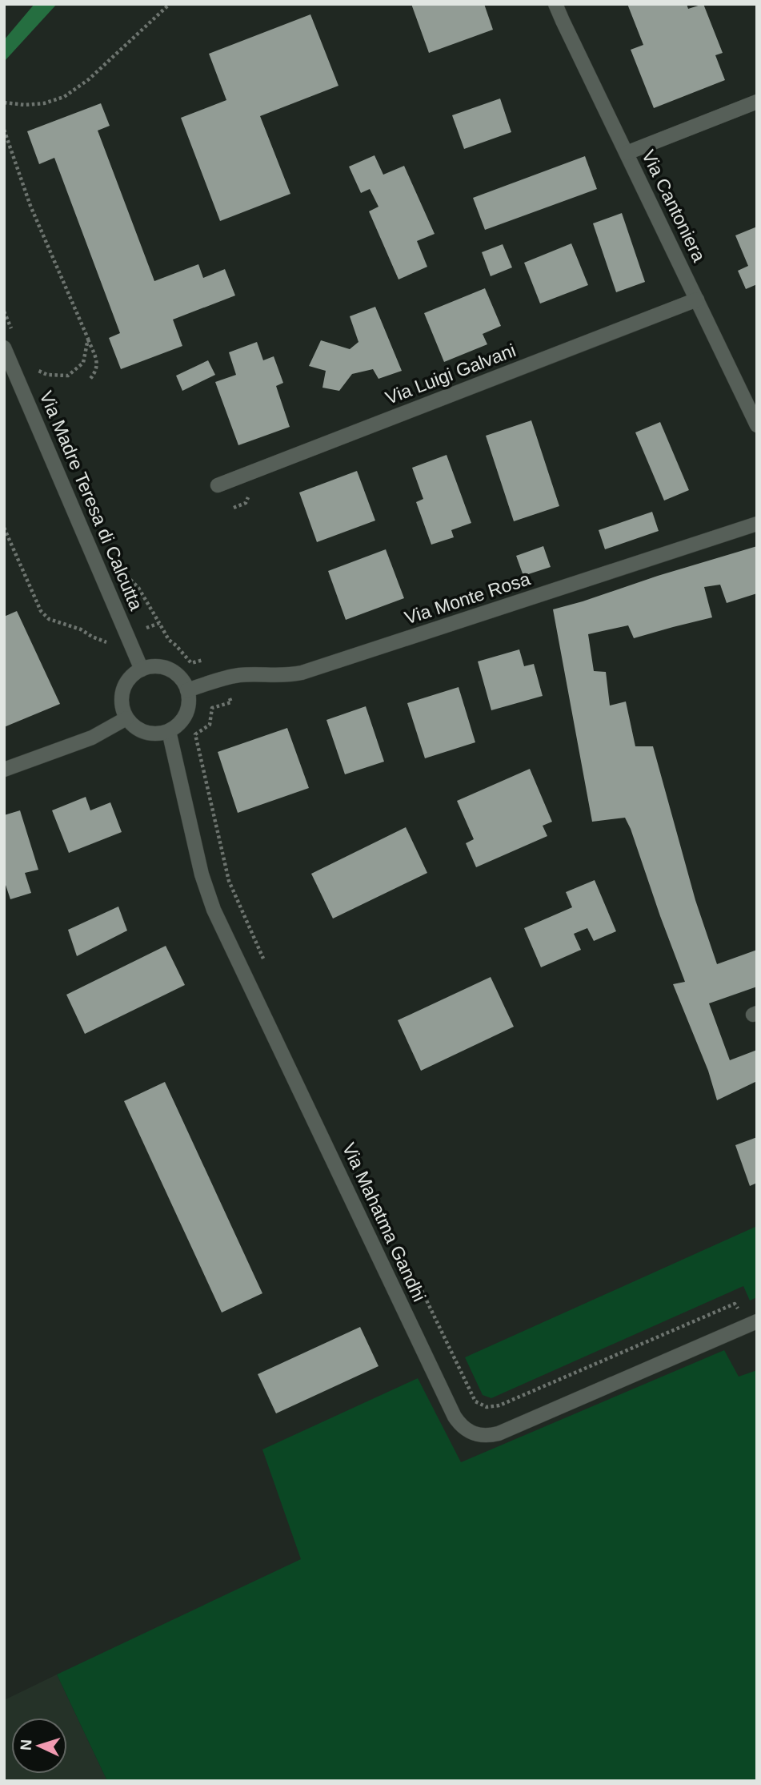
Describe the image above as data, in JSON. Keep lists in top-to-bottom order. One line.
{"streets":{"street":["Via Cantoniera","Via Luigi Galvani","Via Madre Teresa di Calcutta","Via Monte Rosa","Via Mahatma Gandhi"]},"crossings":[["Via Cantoniera","Via Luigi Galvani"],["Via Madre Teresa di Calcutta","Via Monte Rosa"],["Via Madre Teresa di Calcutta","Via Mahatma Gandhi"],["Via Monte Rosa","Via Mahatma Gandhi"]],"north":"left"}
